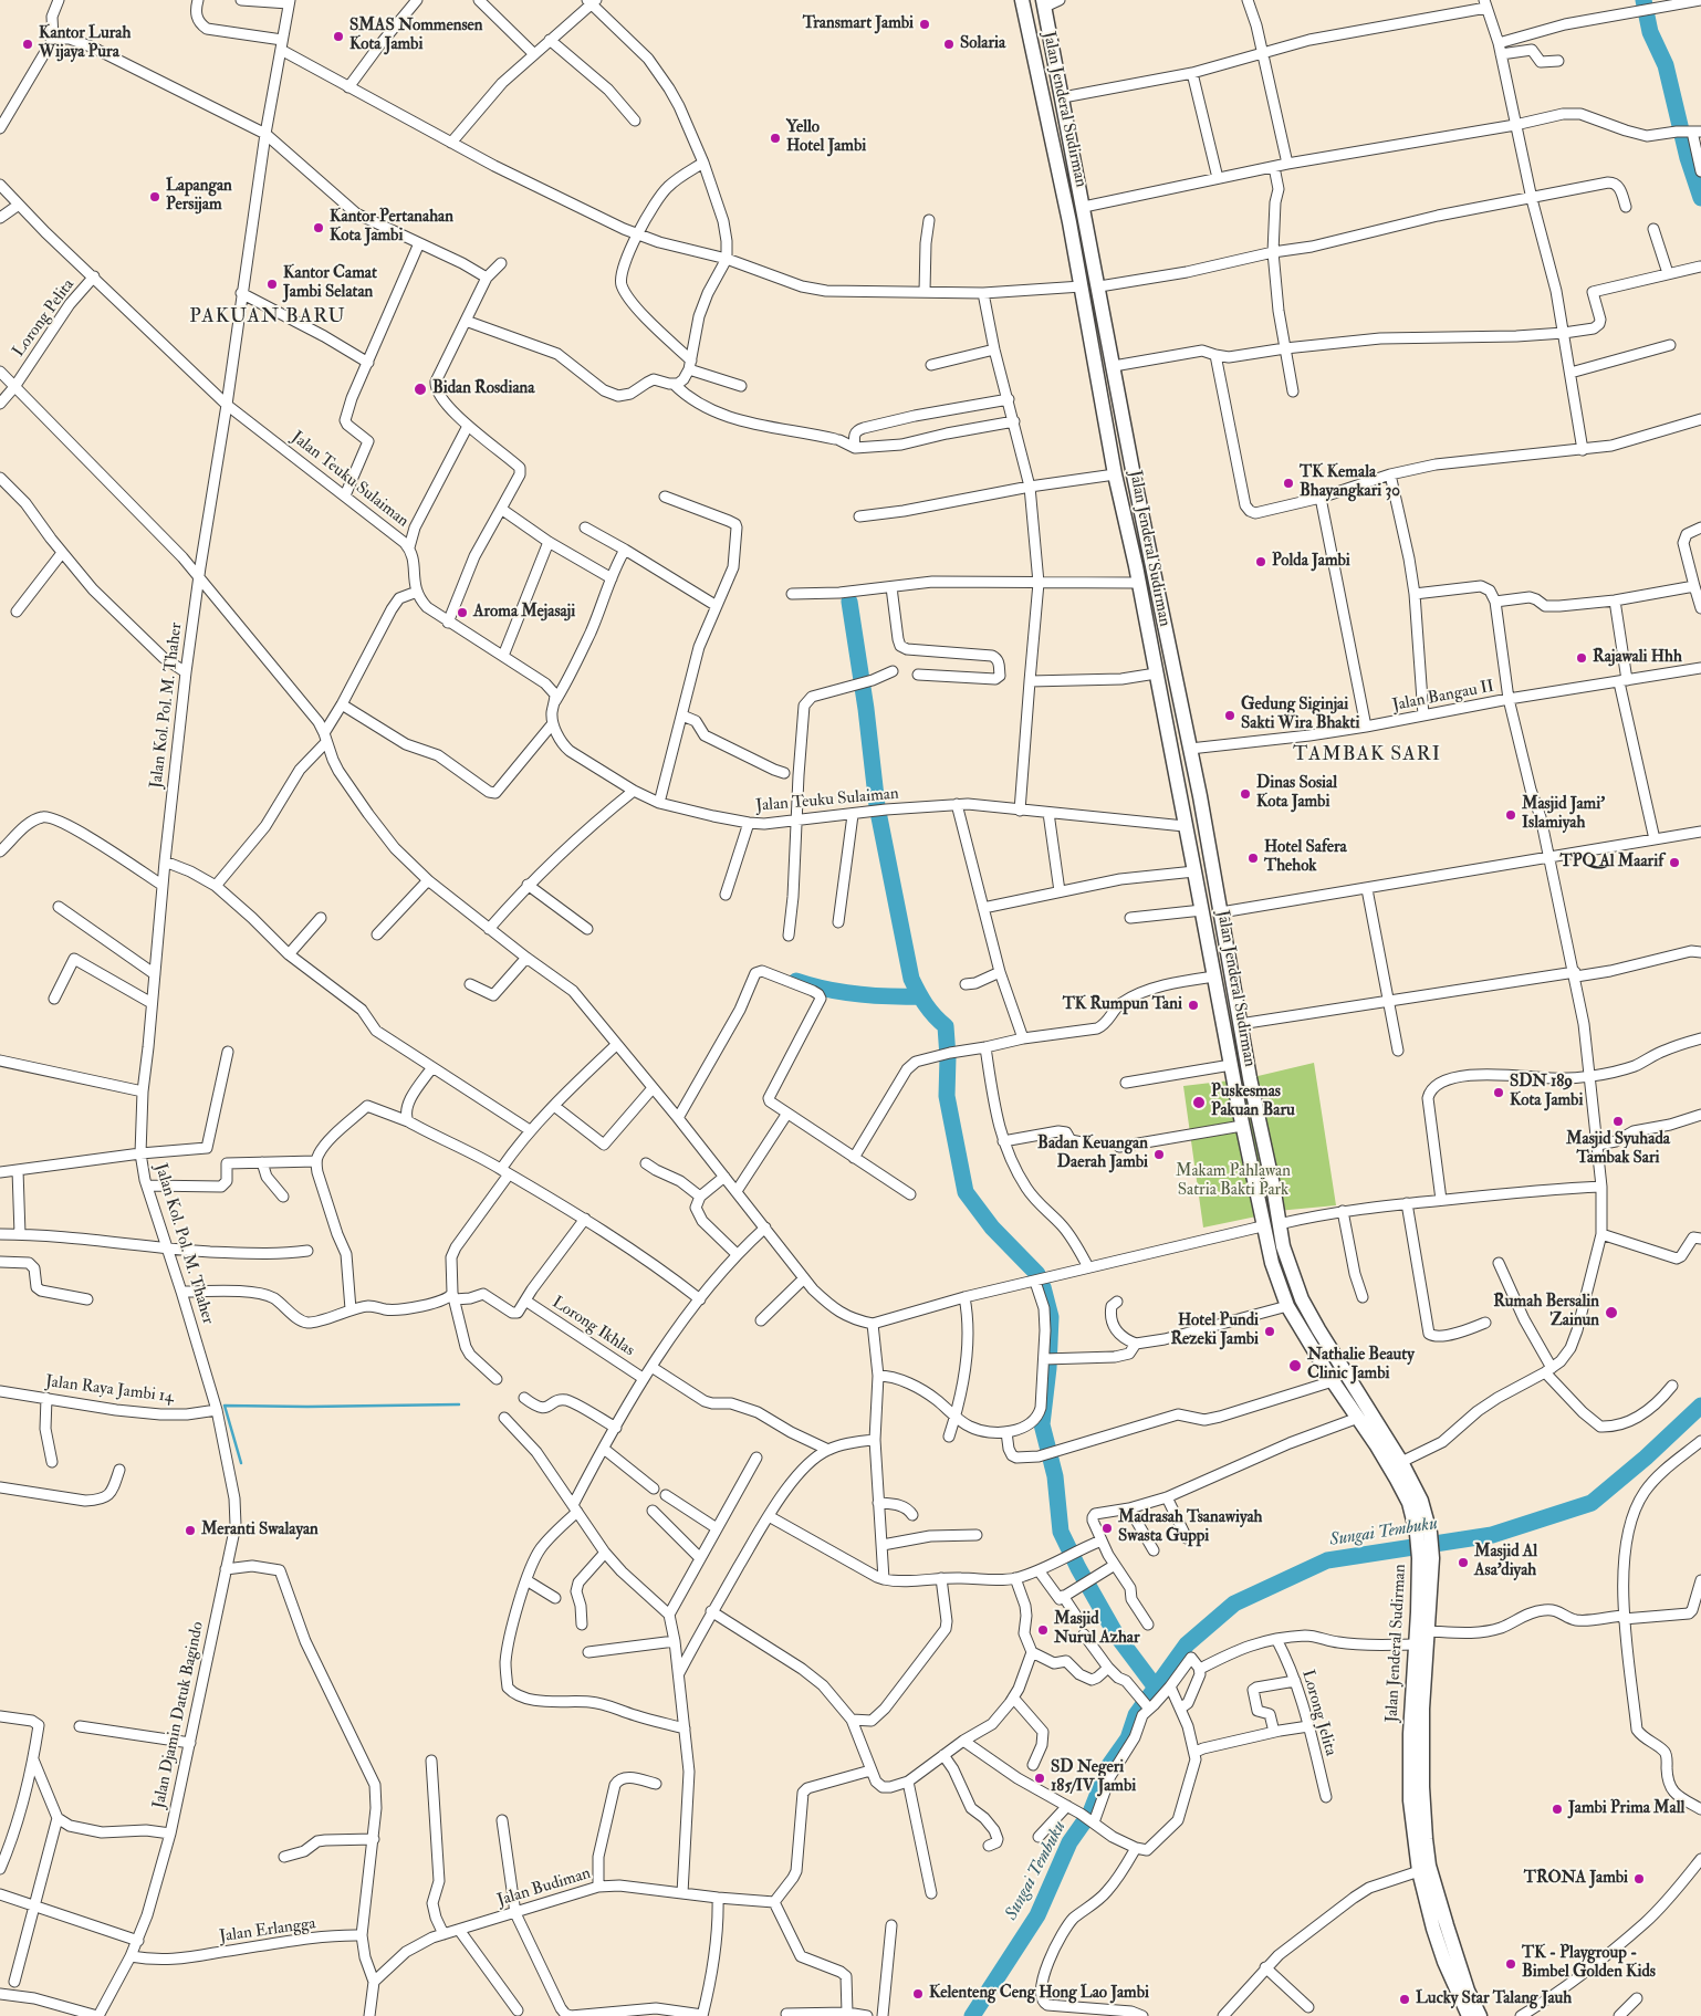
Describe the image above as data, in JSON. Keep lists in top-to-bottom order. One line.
{"streets":{"highway":["Jalan Jenderal Sudirman"],"street":["Lorong Pelita","Jalan Teuku Sulaiman","Jalan Bangau II","Jalan Kol. Pol. M. Thaher","Lorong Ikhlas","Jalan Raya Jambi 14","Lorong Jelita","Jalan Djamin Datuk Bagindo","Jalan Budiman","Jalan Erlangga"]},"crossings":[["Jalan Jenderal Sudirman","Jalan Teuku Sulaiman"],["Jalan Jenderal Sudirman","Jalan Bangau II"],["Lorong Pelita","Jalan Teuku Sulaiman"],["Jalan Teuku Sulaiman","Jalan Kol. Pol. M. Thaher"],["Jalan Kol. Pol. M. Thaher","Jalan Raya Jambi 14"],["Jalan Kol. Pol. M. Thaher","Jalan Djamin Datuk Bagindo"],["Jalan Raya Jambi 14","Jalan Djamin Datuk Bagindo"],["Jalan Djamin Datuk Bagindo","Jalan Erlangga"]],"districts":["PAKUAN BARU","TAMBAK SARI"],"water":["Sungai Tembuku"],"parks":["Makam Pahlawan Satria Bakti Park"],"places":["Transmart Jambi","SMAS Nommensen Kota Jambi","Kantor Lurah Wijaya Pura","Solaria","Yello Hotel Jambi","Lapangan Persijam","Kantor Pertanahan Kota Jambi","Kantor Camat Jambi Selatan","Bidan Rosdiana","TK Kemala Bhayangkari 30","Polda Jambi","Aroma Mejasaji","Rajawali Hhh","Gedung Siginjai Sakti Wira Bhakti","Dinas Sosial Kota Jambi","Masjid Jami' Islamiyah","Hotel Safera Thehok","TPQ Al Maarif","TK Rumpun Tani","SDN 189 Kota Jambi","Puskesmas Pakuan Baru","Masjid Syuhada Tambak Sari","Badan Keuangan Daerah Jambi","Rumah Bersalin Zainun","Hotel Pundi Rezeki Jambi","Nathalie Beauty Clinic Jambi","Madrasah Tsanawiyah Swasta Guppi","Meranti Swalayan","Masjid Al Asa'diyah","Masjid Nurul Azhar","SD Negeri 185/IV Jambi","Jambi Prima Mall","TRONA Jambi","TK - Playgroup - Bimbel Golden Kids","Kelenteng Ceng Hong Lao Jambi","Lucky Star Talang Jauh"]}
